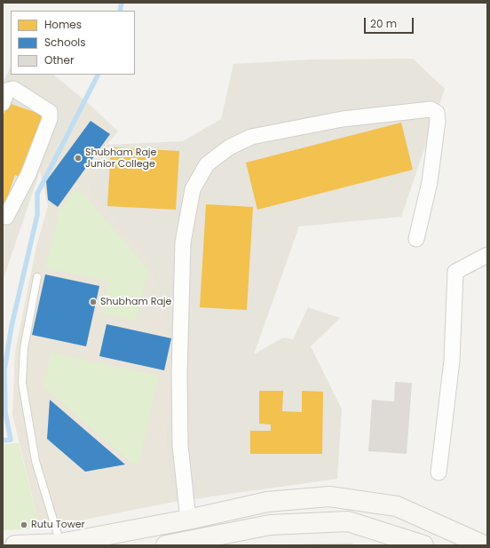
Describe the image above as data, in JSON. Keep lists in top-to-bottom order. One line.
{"places":["Shubham Raje Junior College","Shubham Raje","Rutu Tower"],"legend":["Homes","Schools","Other"],"scale_bar":"20 m"}
